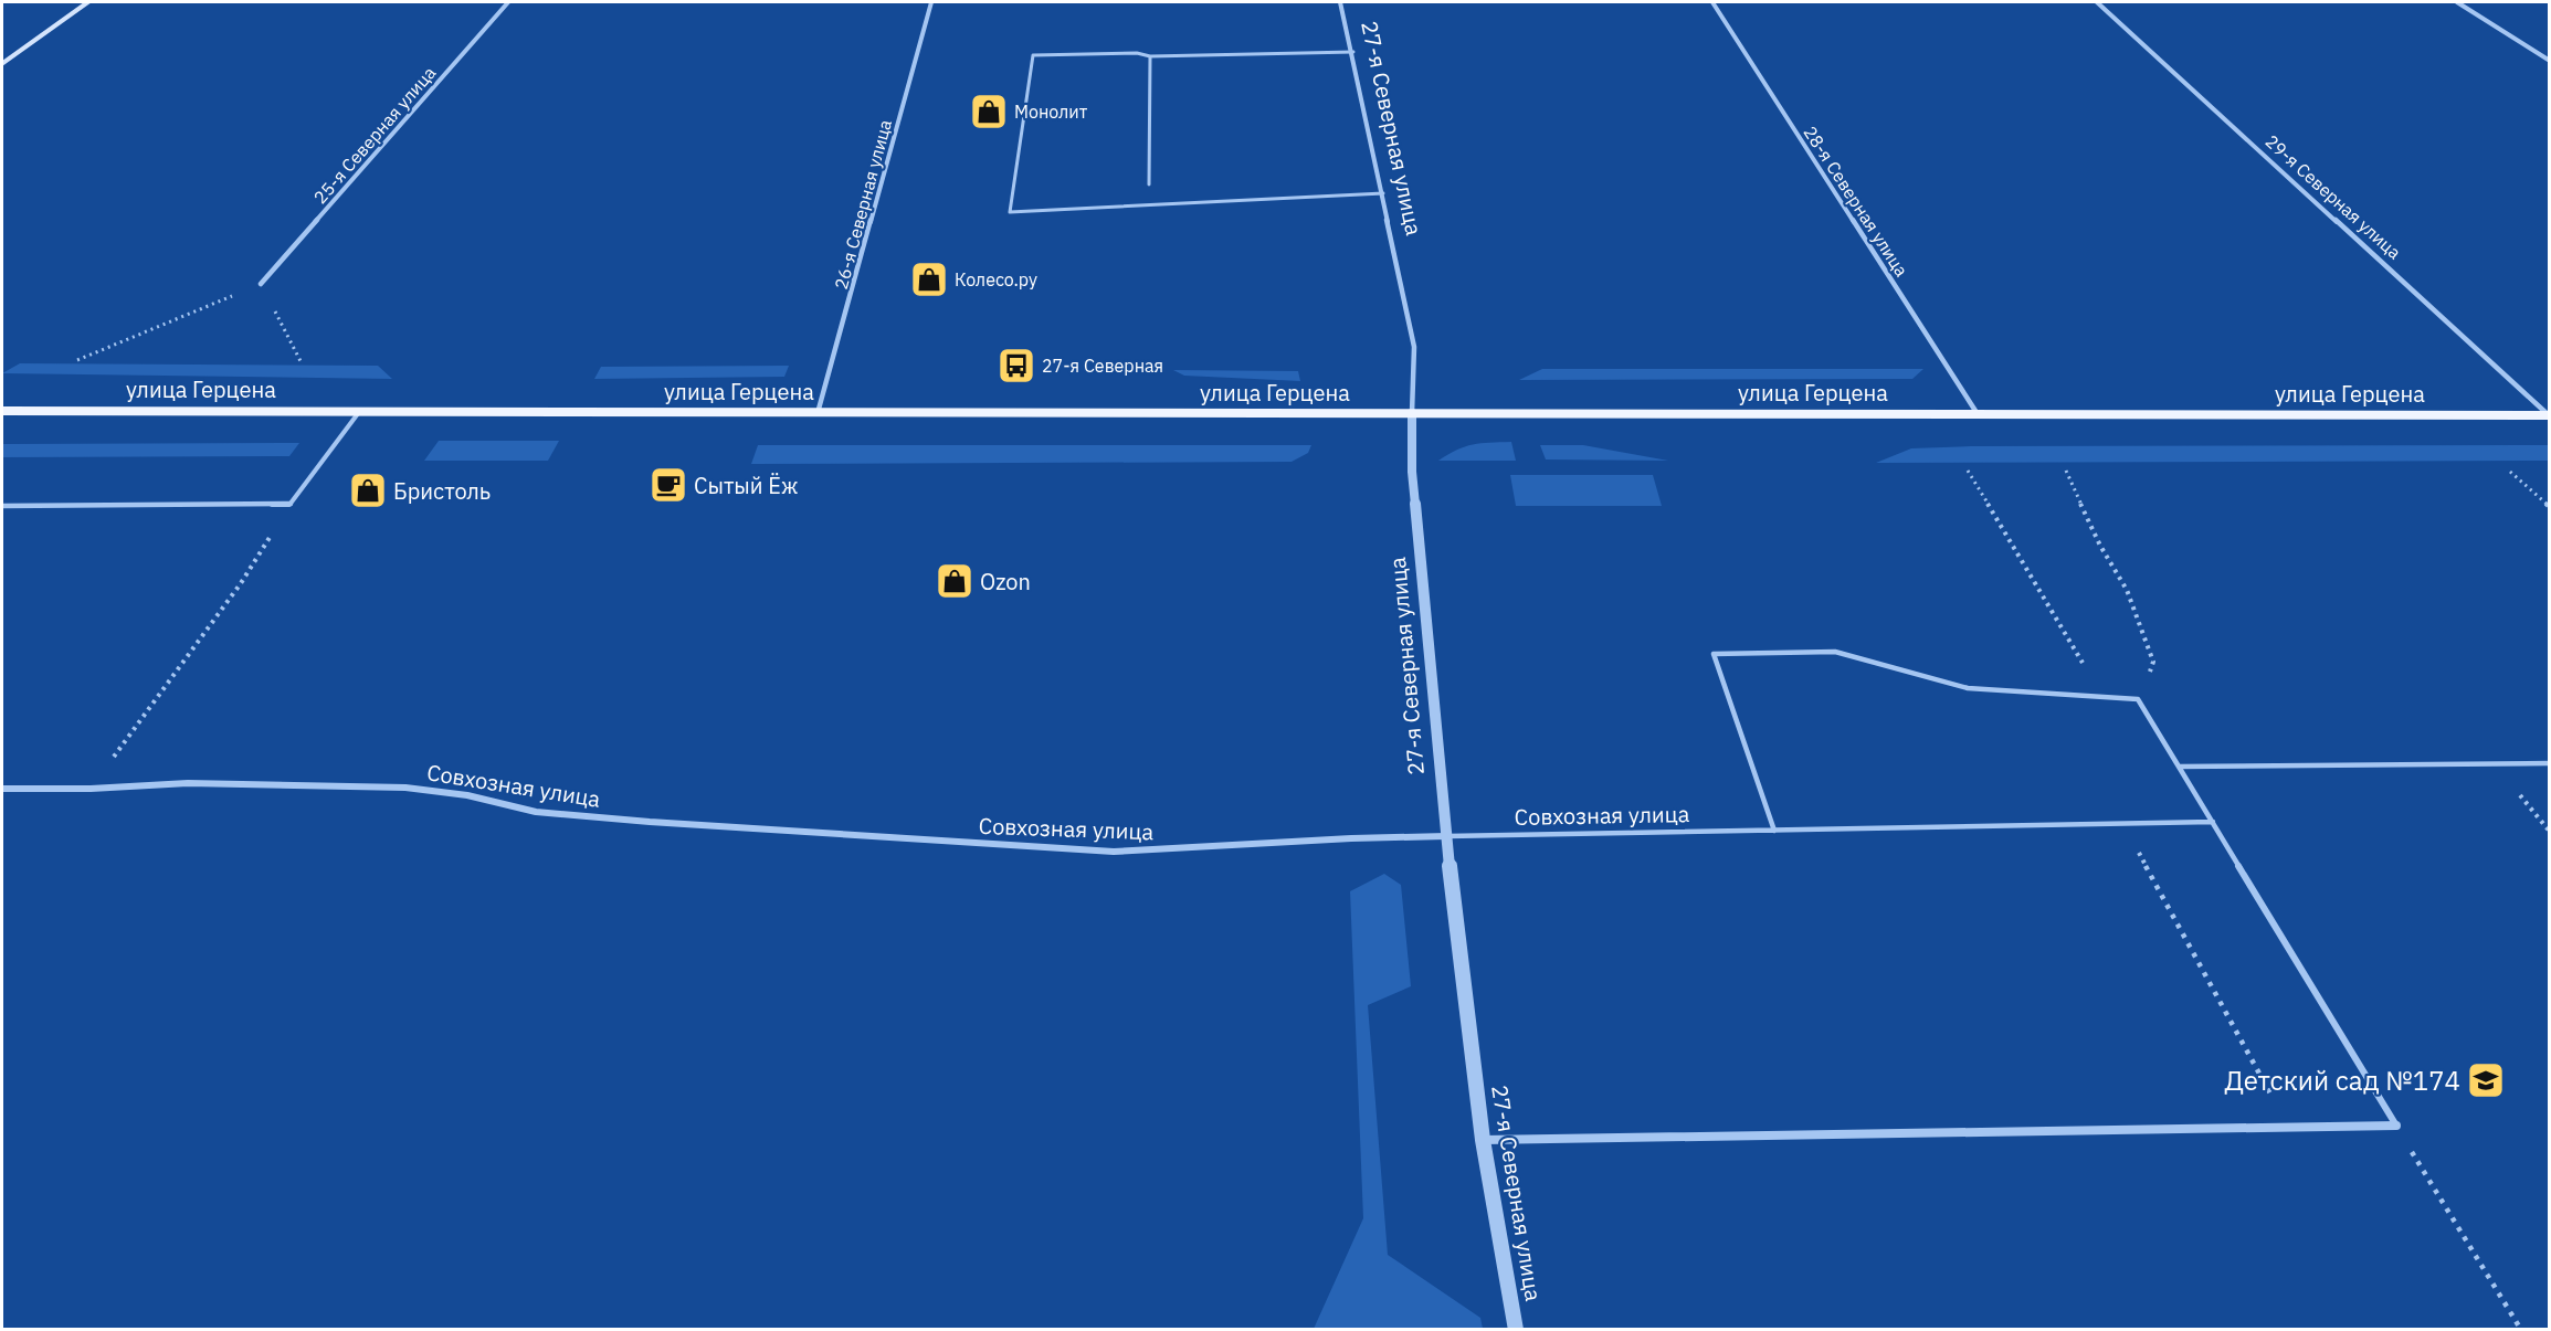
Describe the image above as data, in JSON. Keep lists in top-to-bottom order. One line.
{"streets":{"main road":["улица Герцена"],"street":["27-я Северная улица","25-я Северная улица","29-я Северная улица","28-я Северная улица","26-я Северная улица","Совхозная улица"]},"crossings":[["27-я Северная улица","улица Герцена"],["27-я Северная улица","Совхозная улица"],["29-я Северная улица","улица Герцена"],["28-я Северная улица","улица Герцена"],["26-я Северная улица","улица Герцена"]],"places":{"shop":["Монолит","Колесо.ру","Бристоль","Ozon"],"bus stop":["27-я Северная"],"cafe":["Сытый Ёж"],"school or university":["Детский сад №174"]}}
